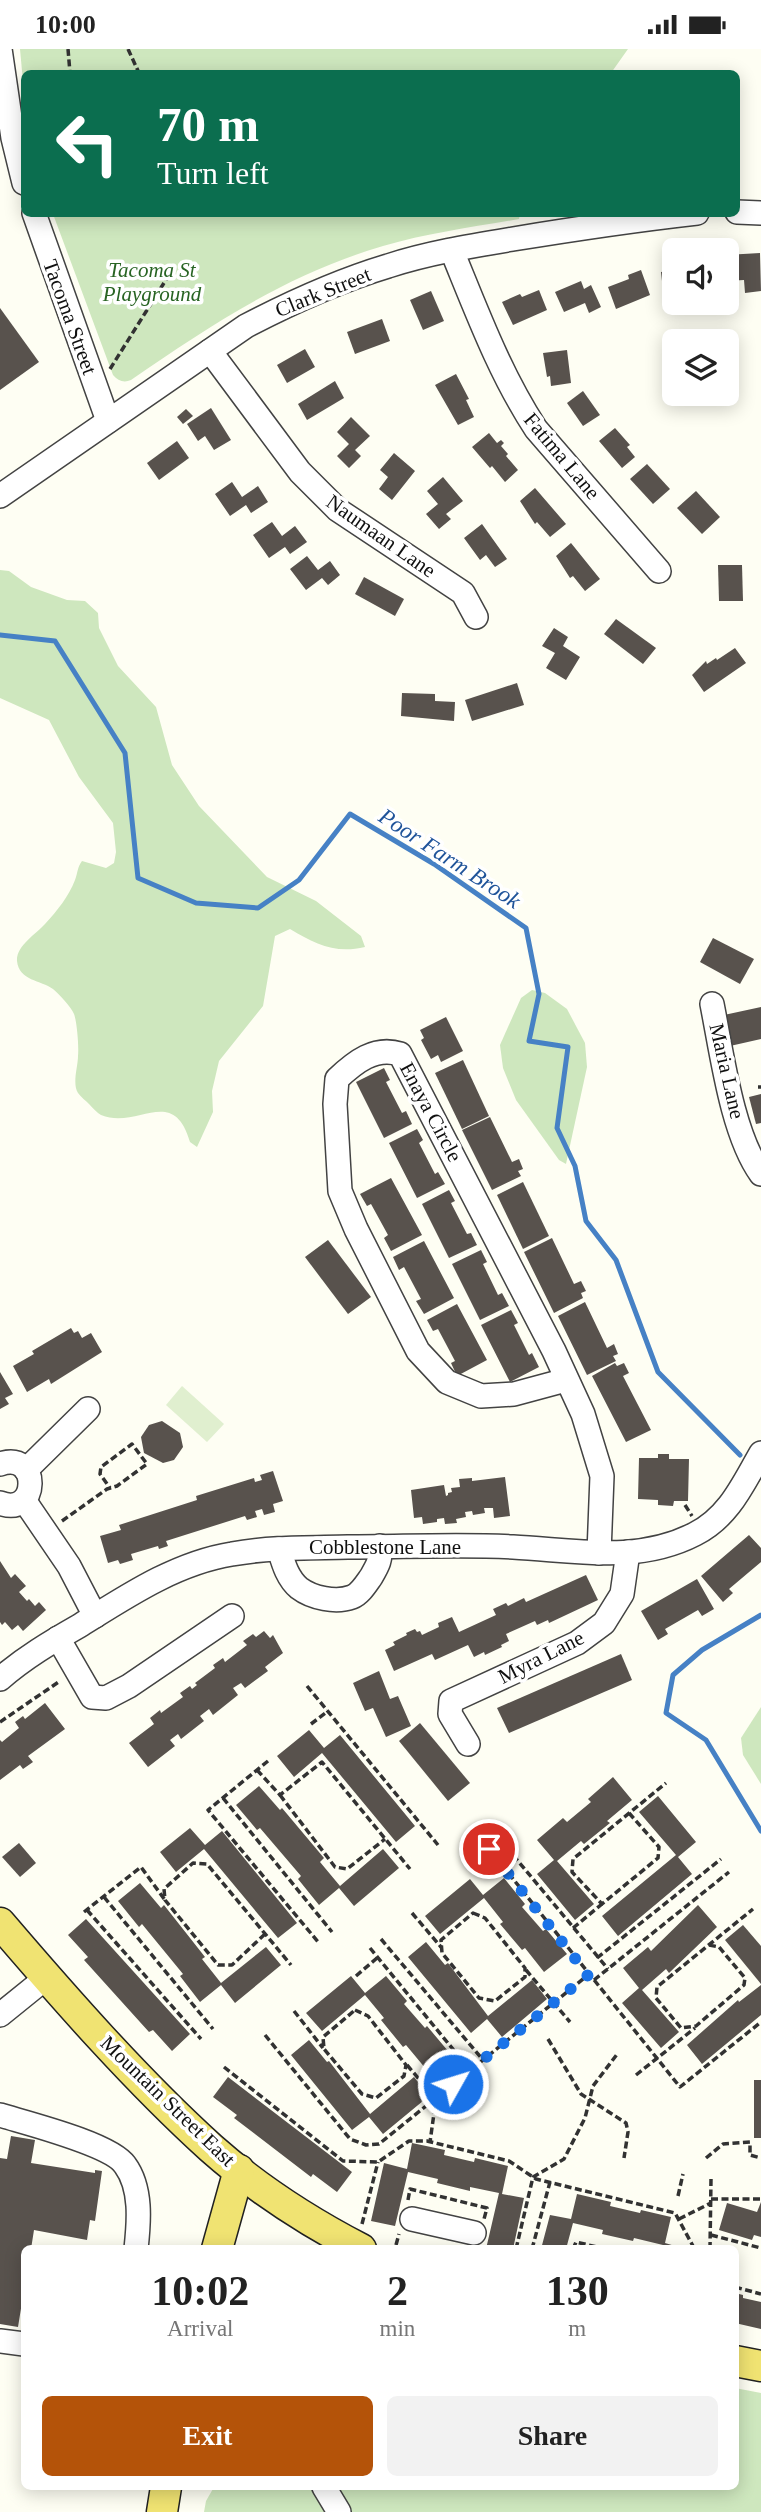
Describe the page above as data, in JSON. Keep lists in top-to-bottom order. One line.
{"streets":{"main road":["Mountain Street East"],"street":["Clark Street","Tacoma Street","Fatima Lane","Naumaan Lane","Maria Lane","Enaya Circle","Cobblestone Lane","Myra Lane"]},"crossings":[["Clark Street","Tacoma Street"],["Clark Street","Fatima Lane"],["Clark Street","Naumaan Lane"],["Enaya Circle","Cobblestone Lane"],["Cobblestone Lane","Myra Lane"]],"water":["Poor Farm Brook"],"parks":["Tacoma St Playground"],"page":{"status":"10:00","turn":["70 m","Turn left"],"eta":["10:02","Arrival","2","min","130","m"],"buttons":["Exit","Share"]}}
